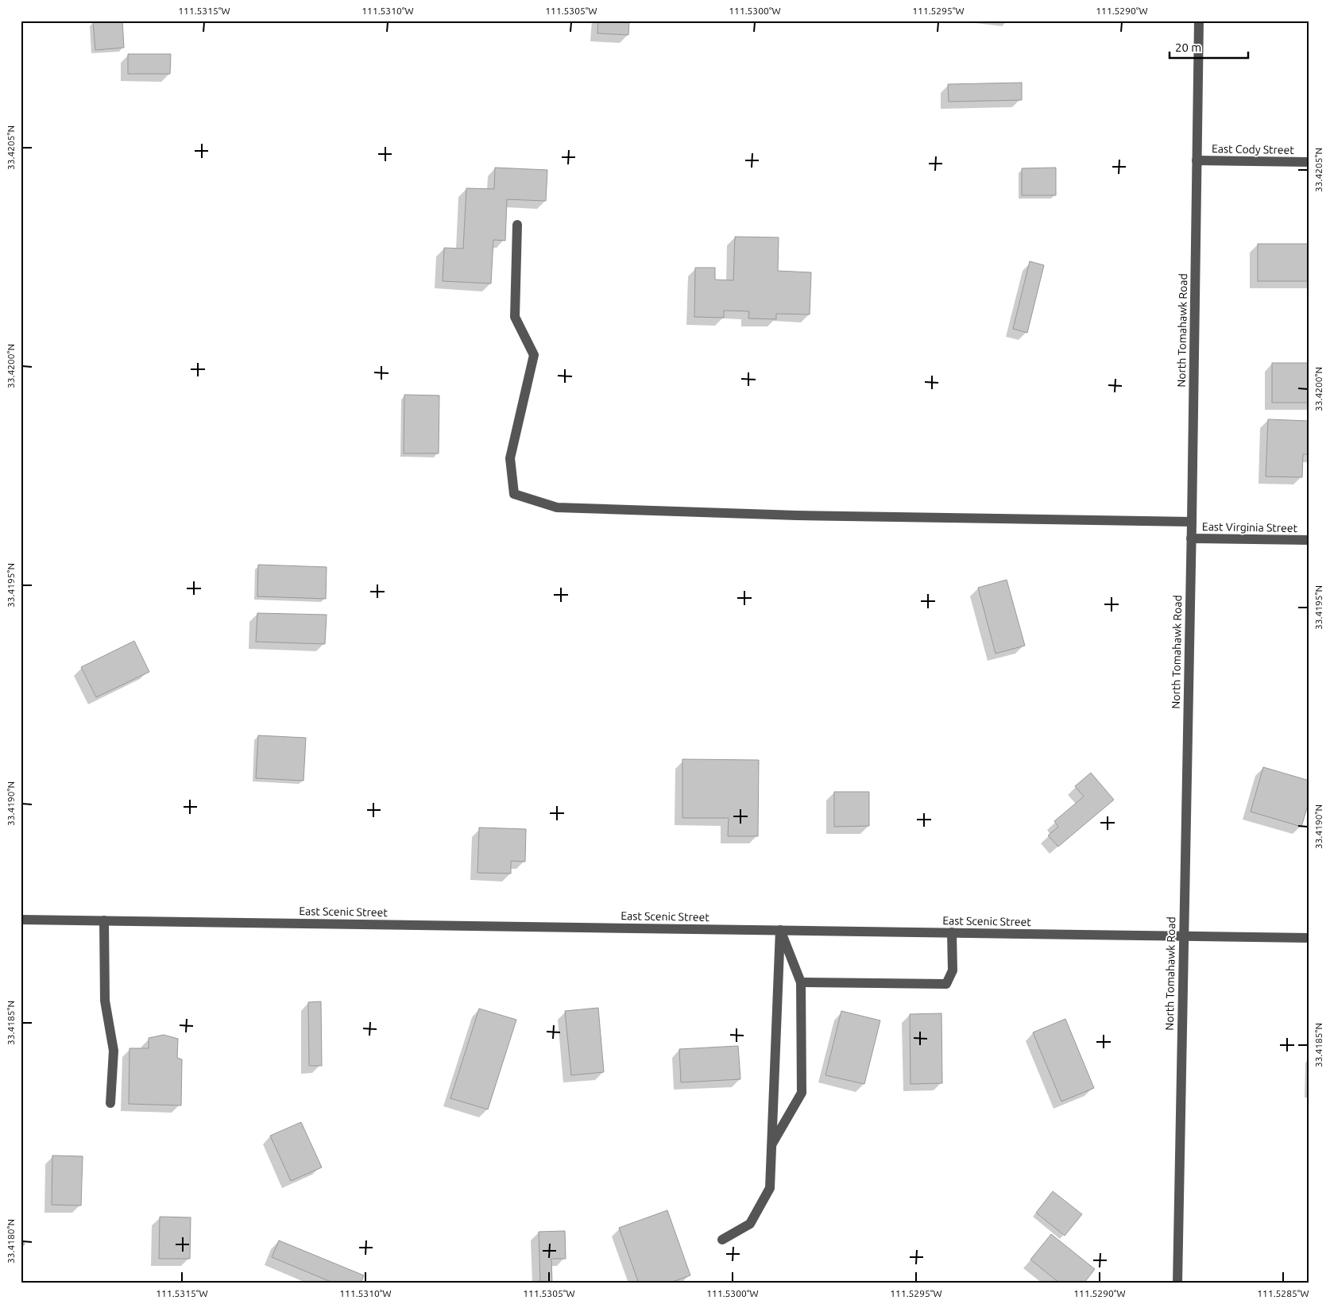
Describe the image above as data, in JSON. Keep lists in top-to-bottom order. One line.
{"streets":{"street":["East Cody Street","North Tomahawk Road","East Virginia Street","East Scenic Street"]},"crossings":[["East Cody Street","North Tomahawk Road"],["North Tomahawk Road","East Virginia Street"],["North Tomahawk Road","East Scenic Street"]],"scale_bar":"20 m","coordinates":["111.5315°W","111.5310°W","111.5305°W","111.5300°W","111.5295°W","111.5290°W","33.4205°N","33.4200°N","33.4195°N","33.4190°N","33.4185°N","33.4180°N","111.5285°W"]}
